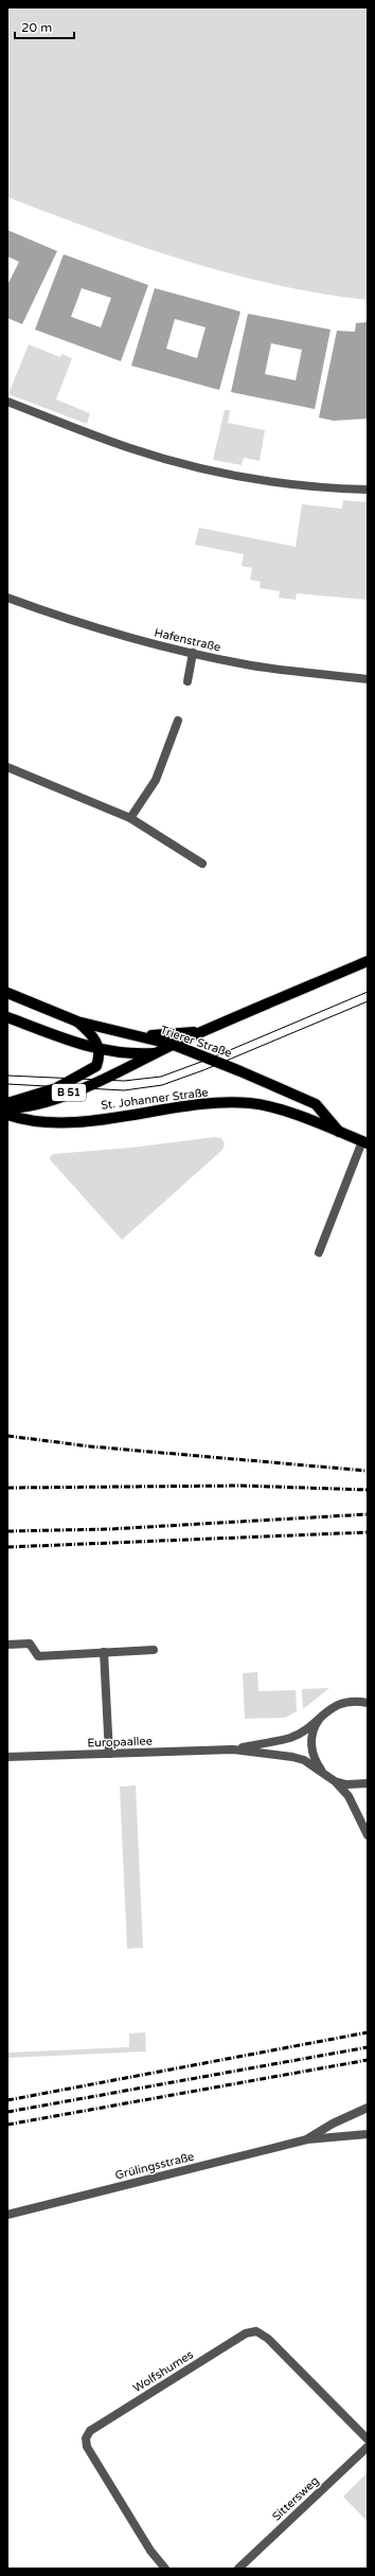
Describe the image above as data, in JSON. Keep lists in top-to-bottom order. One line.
{"streets":{"main road":["Trierer Straße","B 51","St. Johanner Straße"],"street":["Hafenstraße","Europaallee","Grülingsstraße","Wolfshumes","Sittersweg"]},"crossings":[["Trierer Straße","B 51"],["Trierer Straße","St. Johanner Straße"]],"scale_bar":"20 m"}
